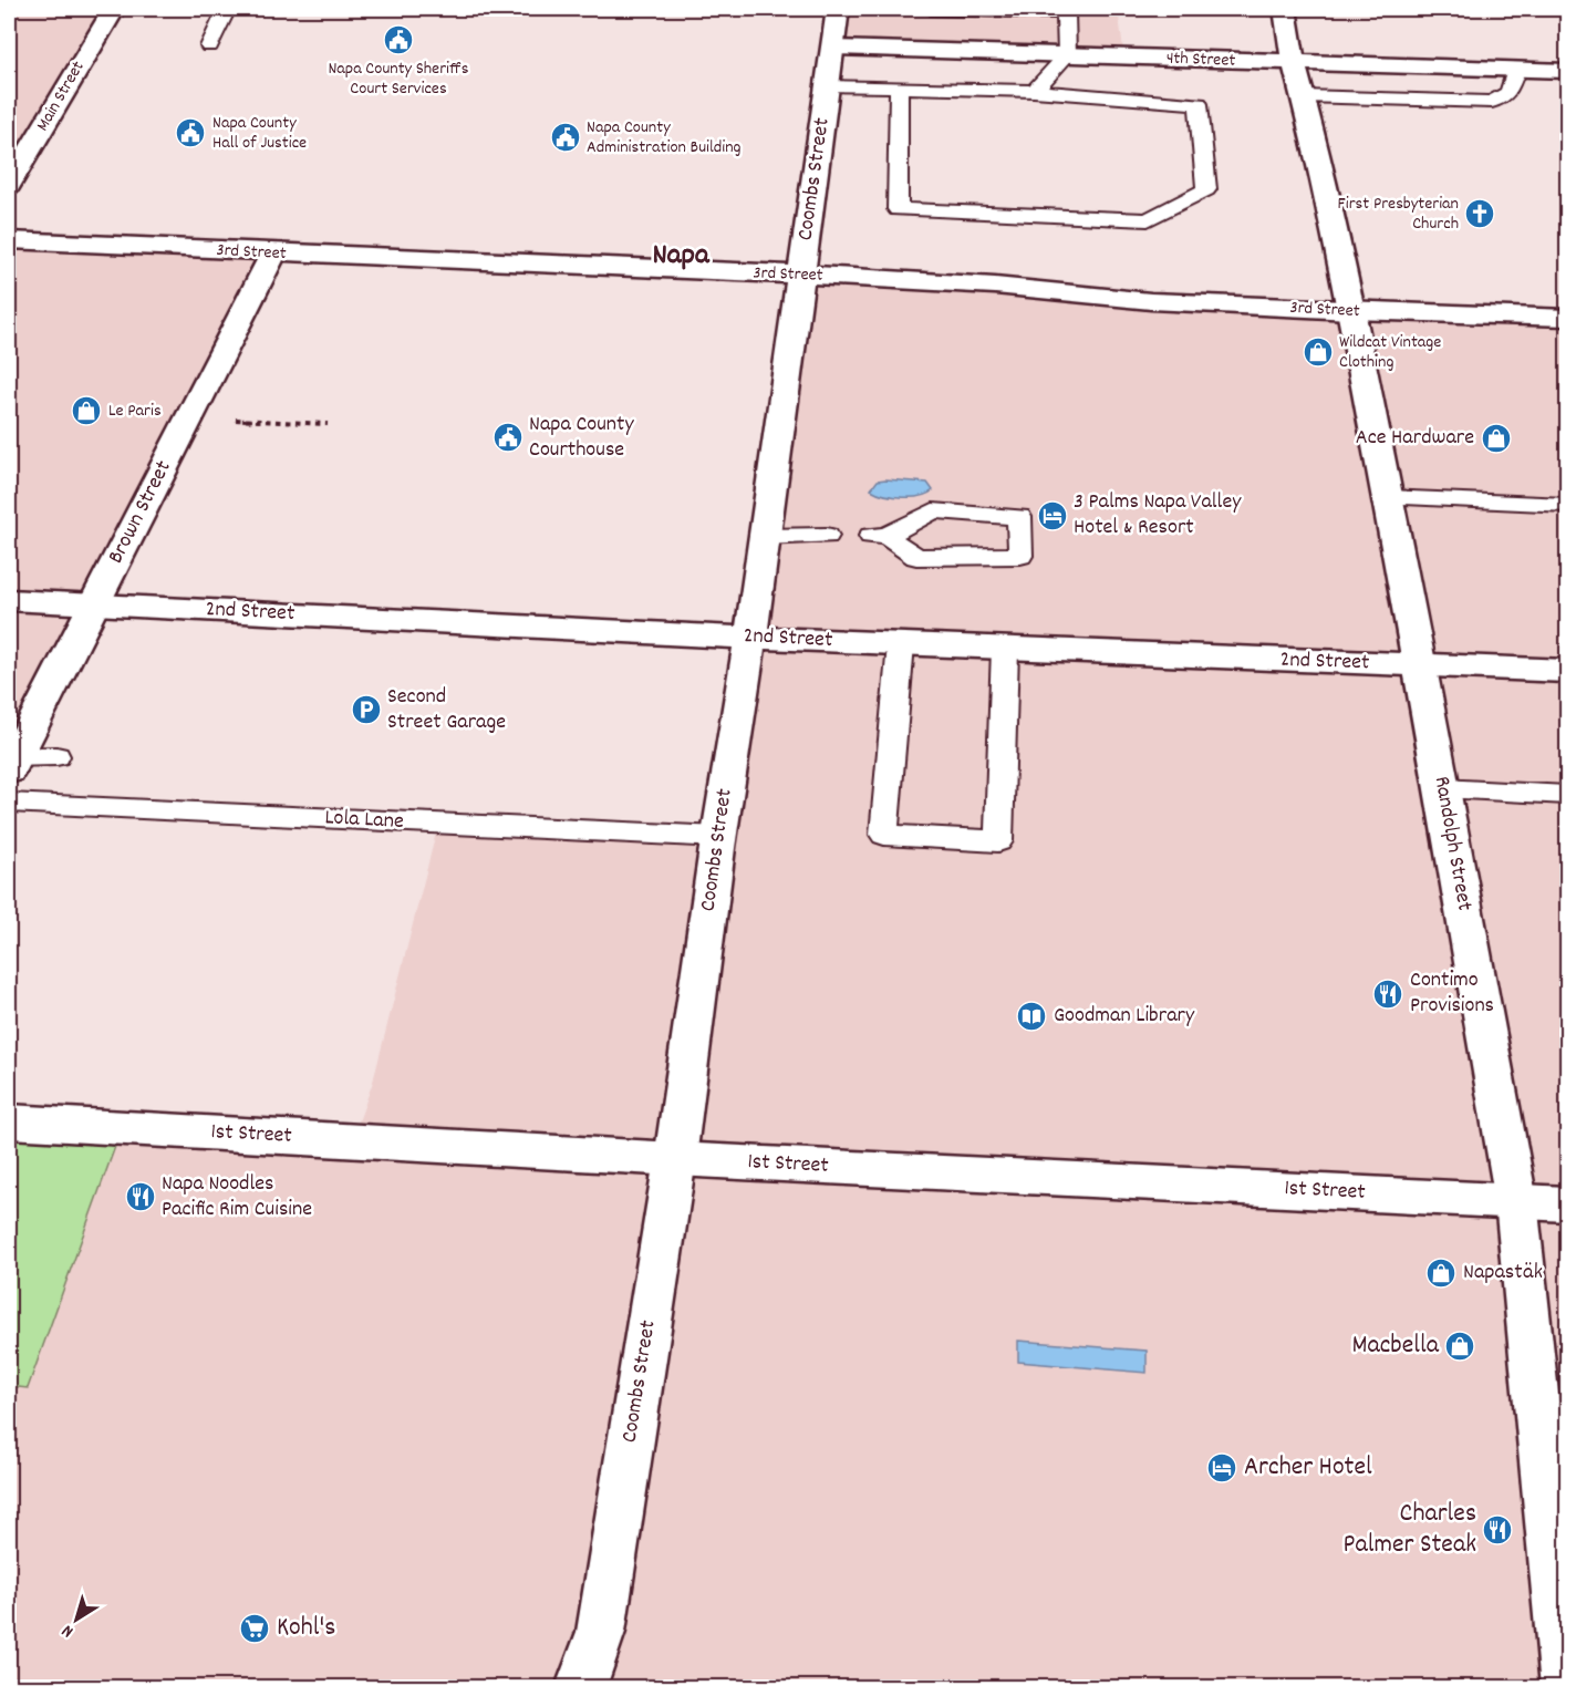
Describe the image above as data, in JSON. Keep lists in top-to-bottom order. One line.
{"streets":{"street":["4th Street","Main Street","Coombs Street","3rd Street","Brown Street","2nd Street","Randolph Street","1st Street"],"lane":["Lola Lane"]},"crossings":[["4th Street","Coombs Street"],["4th Street","Randolph Street"],["Coombs Street","3rd Street"],["Coombs Street","2nd Street"],["Coombs Street","Lola Lane"],["Coombs Street","1st Street"],["3rd Street","Brown Street"],["3rd Street","Randolph Street"],["Brown Street","2nd Street"],["2nd Street","Randolph Street"],["Randolph Street","1st Street"]],"districts":["Napa"],"places":{"public building":["Napa County Sheriffs Court Services","Napa County Hall of Justice","Napa County Administration Building","Napa County Courthouse"],"church":["First Presbyterian Church"],"shop":["Wildcat Vintage Clothing","Le Paris","Ace Hardware","Napastäk","Macbella"],"hotel":["3 Palms Napa Valley Hotel & Resort","Archer Hotel"],"parking":["Second Street Garage"],"restaurant":["Contimo Provisions","Napa Noodles Pacific Rim Cuisine","Charles Palmer Steak"],"library":["Goodman Library"],"supermarket":["Kohl's"]},"north":"bottom left"}
